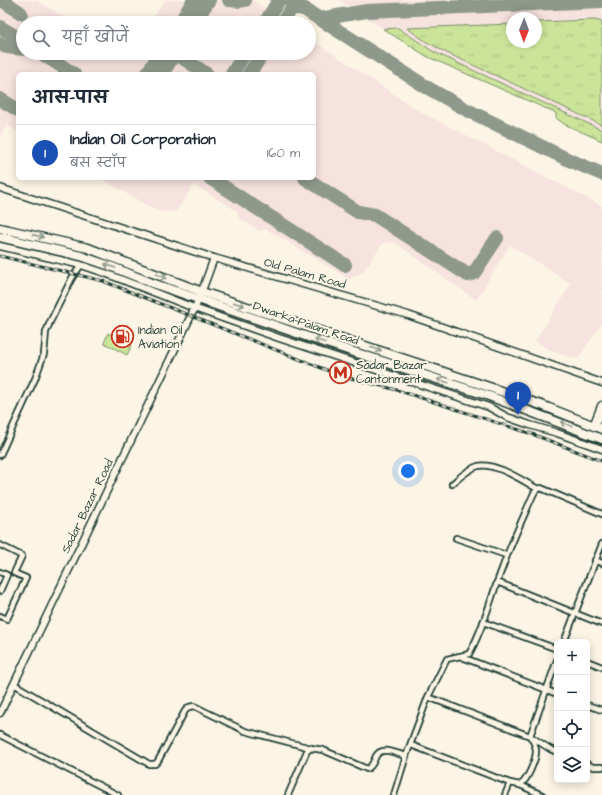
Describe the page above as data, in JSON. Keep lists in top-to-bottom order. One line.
{"streets":{"main road":["Dwarka-Palam Road"],"street":["Old Palam Road","Sadar Bazar Road"]},"crossings":[["Old Palam Road","Sadar Bazar Road"],["Dwarka-Palam Road","Sadar Bazar Road"]],"places":{"fuel station":["Indian Oil Aviation"],"metro station":["Sadar Bazar Cantonment"]},"north":"bottom","page":{"search":"यहाँ खोजें","heading":"आस-पास","list":[{"mark":"1","name":"Indian Oil Corporation","note":"बस स्टॉप","value":"160 m"}],"pins":"1","map_buttons":["+","−"]}}
